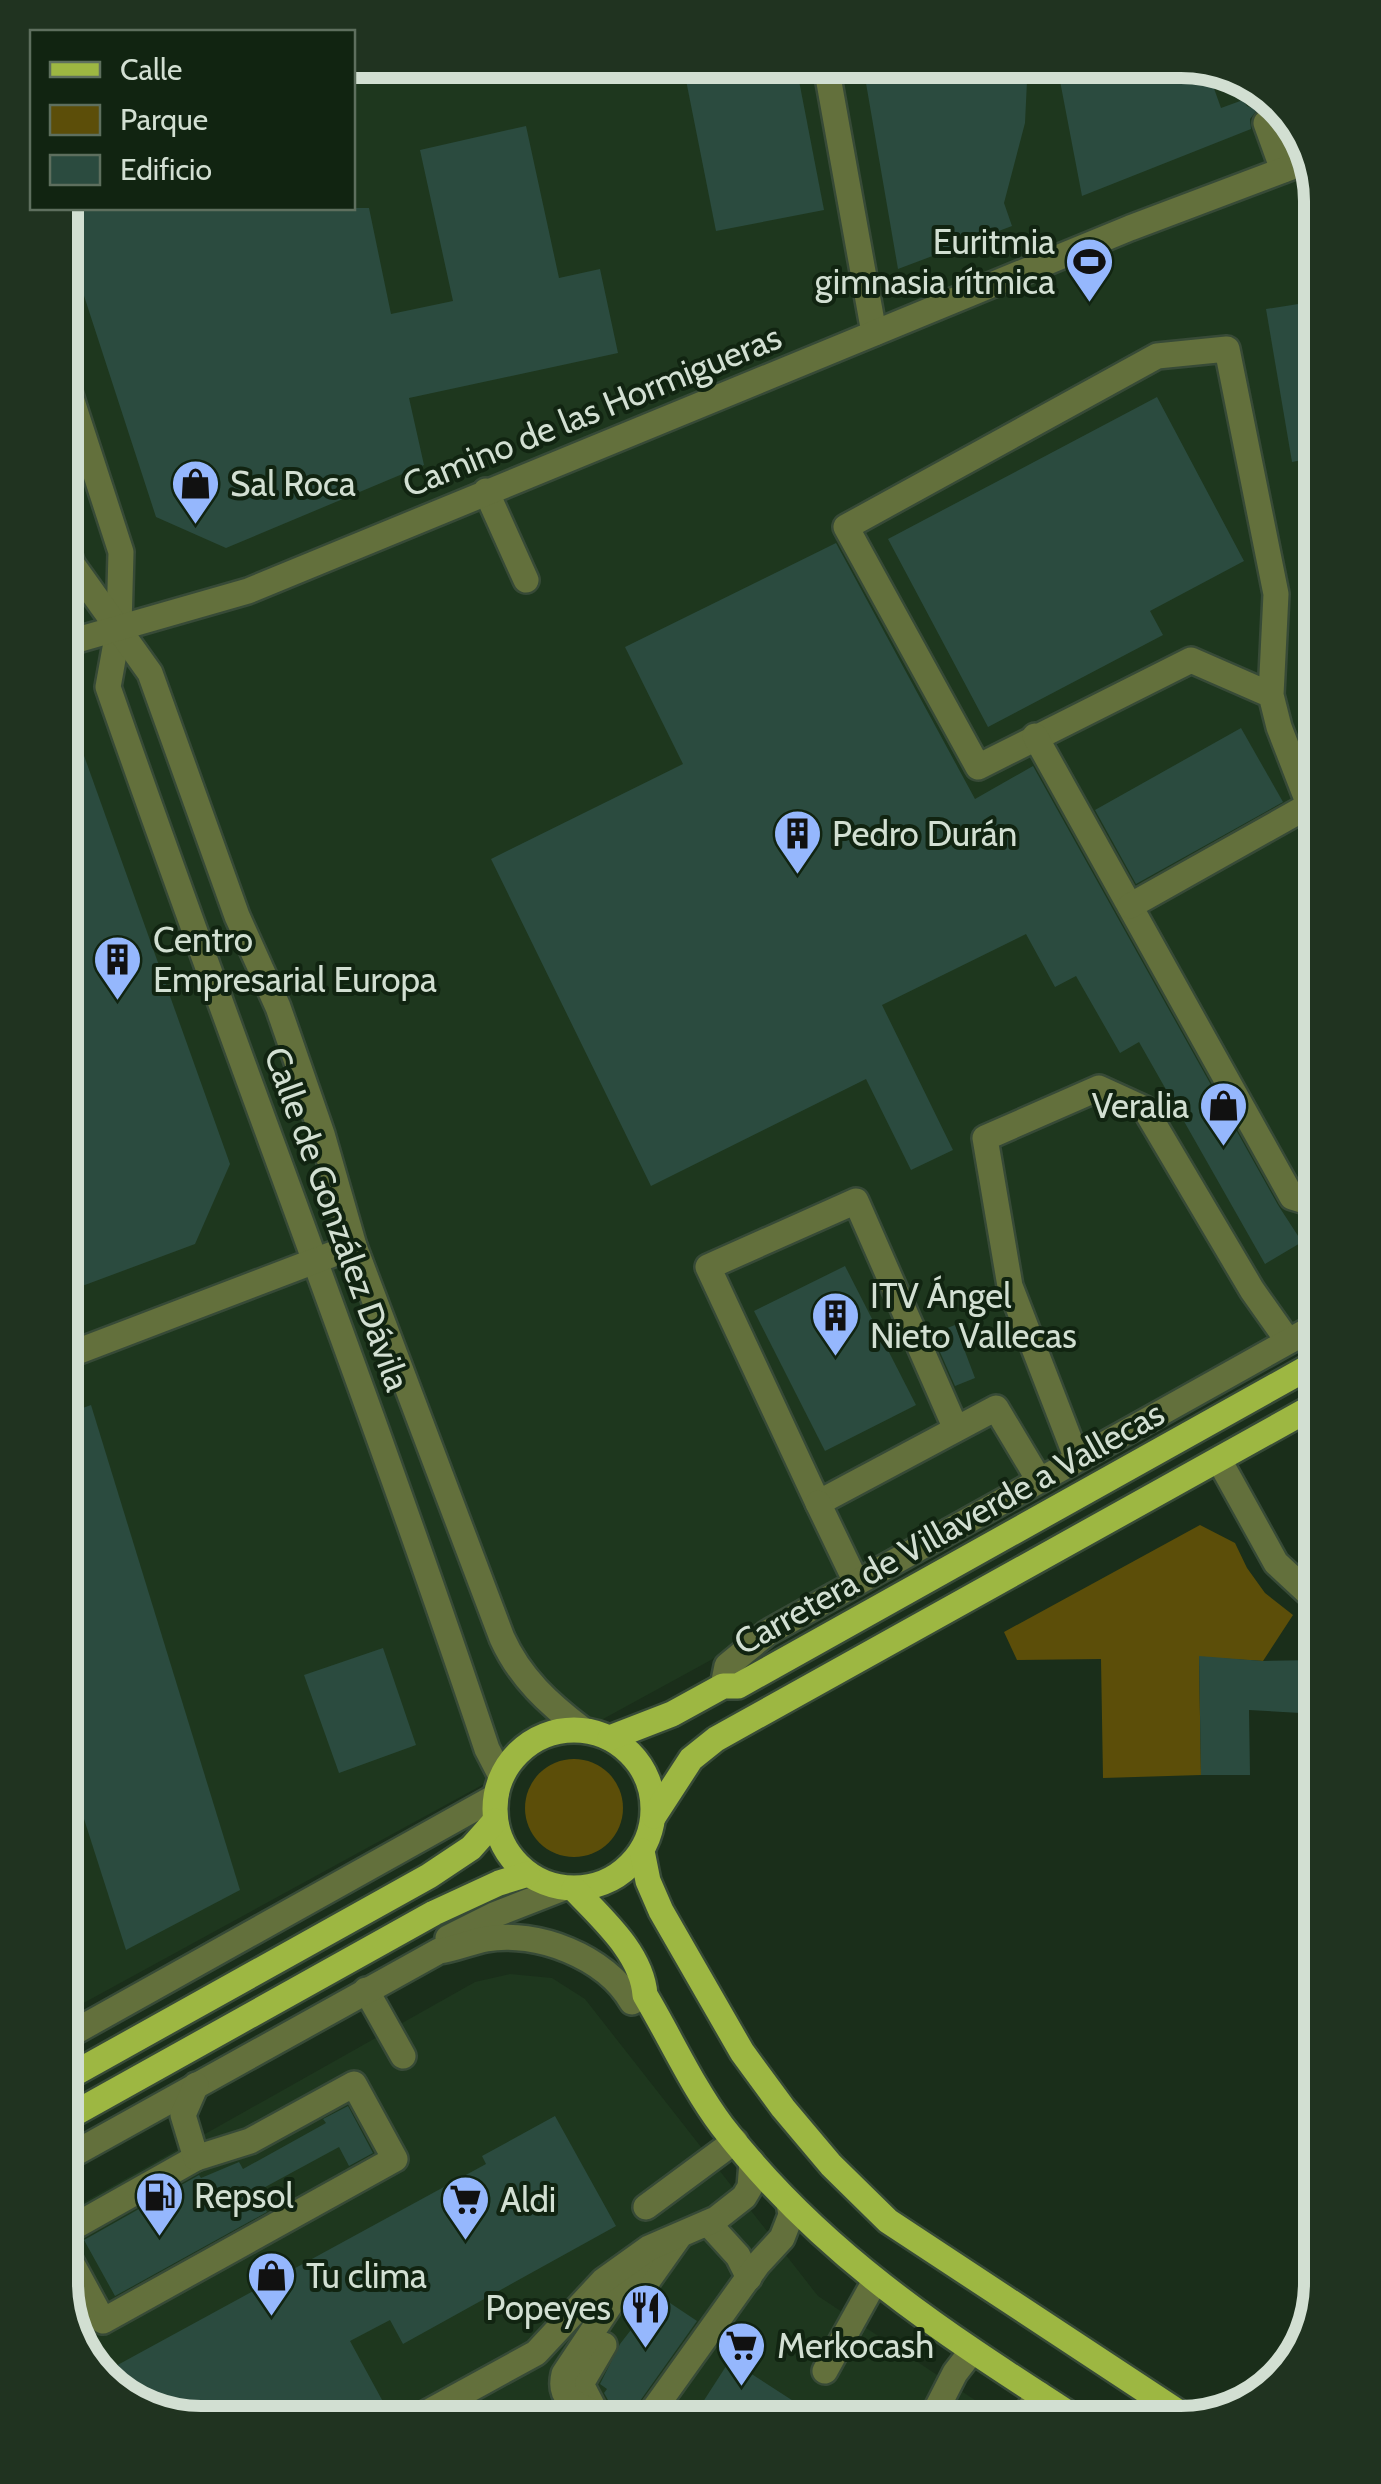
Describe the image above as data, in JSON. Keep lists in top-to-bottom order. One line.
{"streets":{"main road":["Carretera de Villaverde a Vallecas"],"street":["Camino de las Hormigueras","Calle de González Dávila"]},"crossings":[["Camino de las Hormigueras","Calle de González Dávila"],["Calle de González Dávila","Carretera de Villaverde a Vallecas"]],"places":{"sports":["Euritmia gimnasia rítmica"],"shop":["Sal Roca","Veralia","Tu clima"],"building":["Pedro Durán","Centro Empresarial Europa","ITV Ángel Nieto Vallecas"],"fuel station":["Repsol"],"supermarket":["Aldi","Merkocash"],"restaurant":["Popeyes"]},"legend":["Calle","Parque","Edificio"]}
